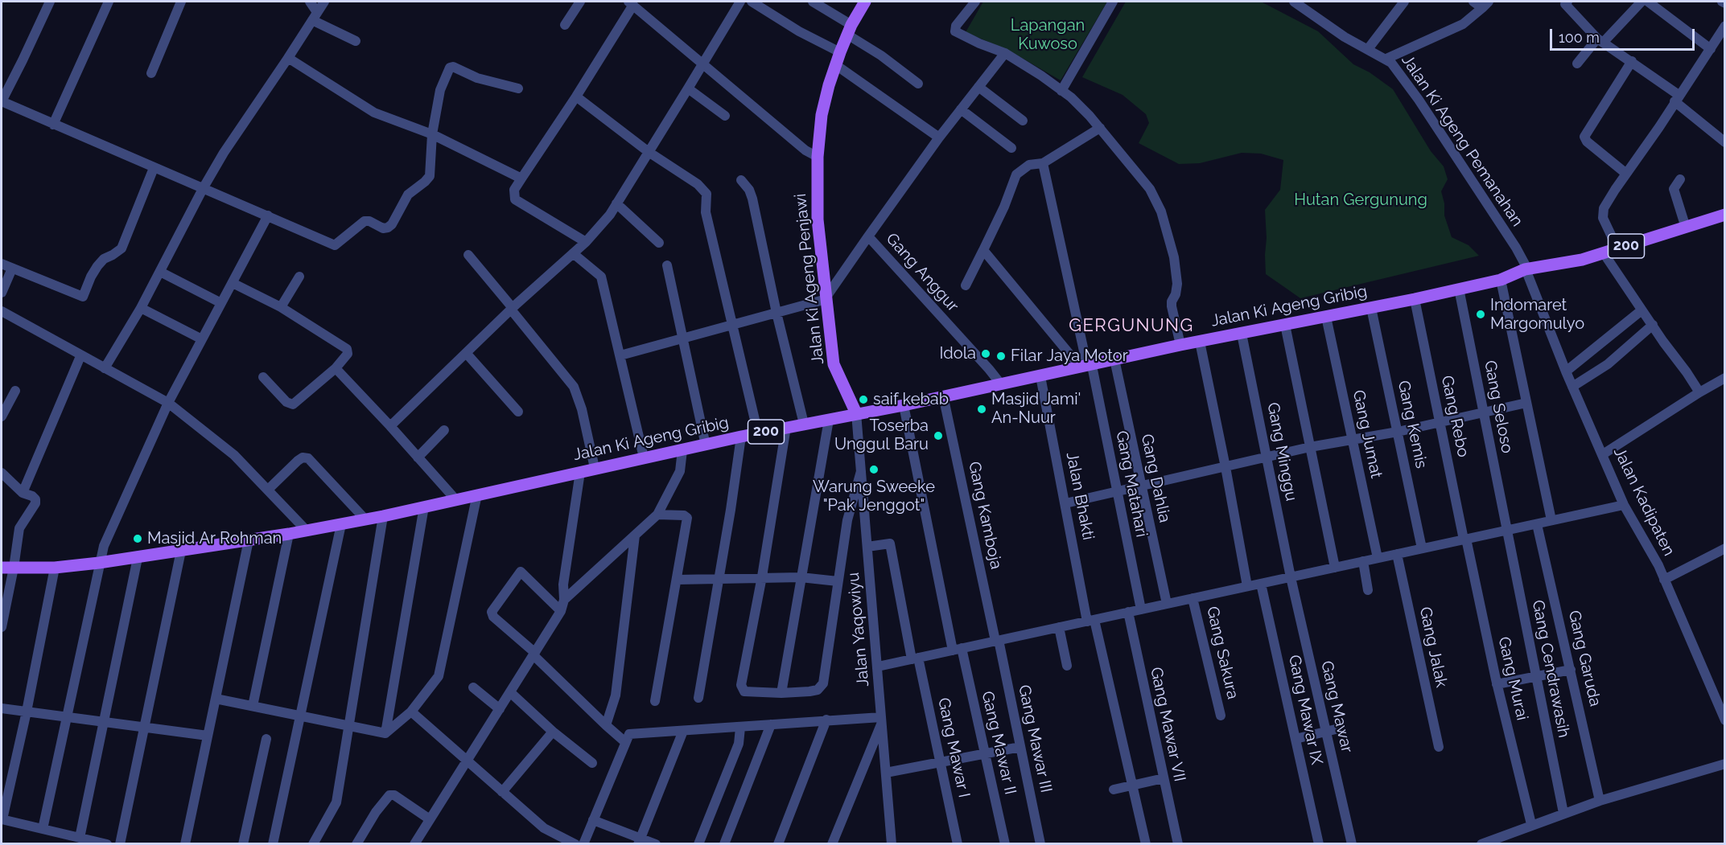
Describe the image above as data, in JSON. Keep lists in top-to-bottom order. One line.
{"streets":{"main road":["200","Jalan Ki Ageng Penjawi","Jalan Ki Ageng Gribig"],"street":["Jalan Ki Ageng Pemanahan","Gang Anggur","Gang Seloso","Gang Rebo","Gang Kemis","Gang Jumat","Gang Minggu","Gang Dahlia","Gang Matahari","Jalan Bhakti","Jalan Kadipaten","Gang Kamboja","Jalan Yaqowiyu","Gang Jalak","Gang Sakura","Gang Garuda","Gang Cendrawasih","Gang Murai","Gang Mawar","Gang Mawar IX","Gang Mawar VII","Gang Mawar III","Gang Mawar II","Gang Mawar I"]},"crossings":[["Jalan Ki Ageng Pemanahan","Jalan Ki Ageng Gribig"],["Jalan Ki Ageng Pemanahan","Jalan Kadipaten"],["Gang Anggur","Jalan Ki Ageng Penjawi"],["Gang Anggur","Jalan Ki Ageng Gribig"],["Jalan Ki Ageng Penjawi","Jalan Ki Ageng Gribig"],["Jalan Ki Ageng Penjawi","Jalan Yaqowiyu"],["Jalan Ki Ageng Gribig","Gang Seloso"],["Jalan Ki Ageng Gribig","Gang Rebo"],["Jalan Ki Ageng Gribig","Gang Kemis"],["Jalan Ki Ageng Gribig","Gang Jumat"],["Jalan Ki Ageng Gribig","Gang Minggu"],["Jalan Ki Ageng Gribig","Gang Dahlia"],["Jalan Ki Ageng Gribig","Gang Matahari"],["Jalan Ki Ageng Gribig","Jalan Bhakti"],["Jalan Ki Ageng Gribig","Jalan Kadipaten"],["Jalan Ki Ageng Gribig","Gang Kamboja"],["Jalan Ki Ageng Gribig","Jalan Yaqowiyu"],["Jalan Ki Ageng Gribig","Gang Mawar II"],["Gang Seloso","Gang Cendrawasih"],["Gang Rebo","Gang Murai"],["Gang Minggu","Gang Mawar"],["Gang Kamboja","Gang Mawar III"],["Jalan Yaqowiyu","Gang Mawar I"]],"districts":["GERGUNUNG"],"parks":["Lapangan Kuwoso","Hutan Gergunung"],"places":["Indomaret Margomulyo","Idola","Filar Jaya Motor","saif kebab","Masjid Jami' An-Nuur","Toserba Unggul Baru","Warung Sweeke \"Pak Jenggot\"","Masjid Ar Rohman"],"scale_bar":"100 m"}
